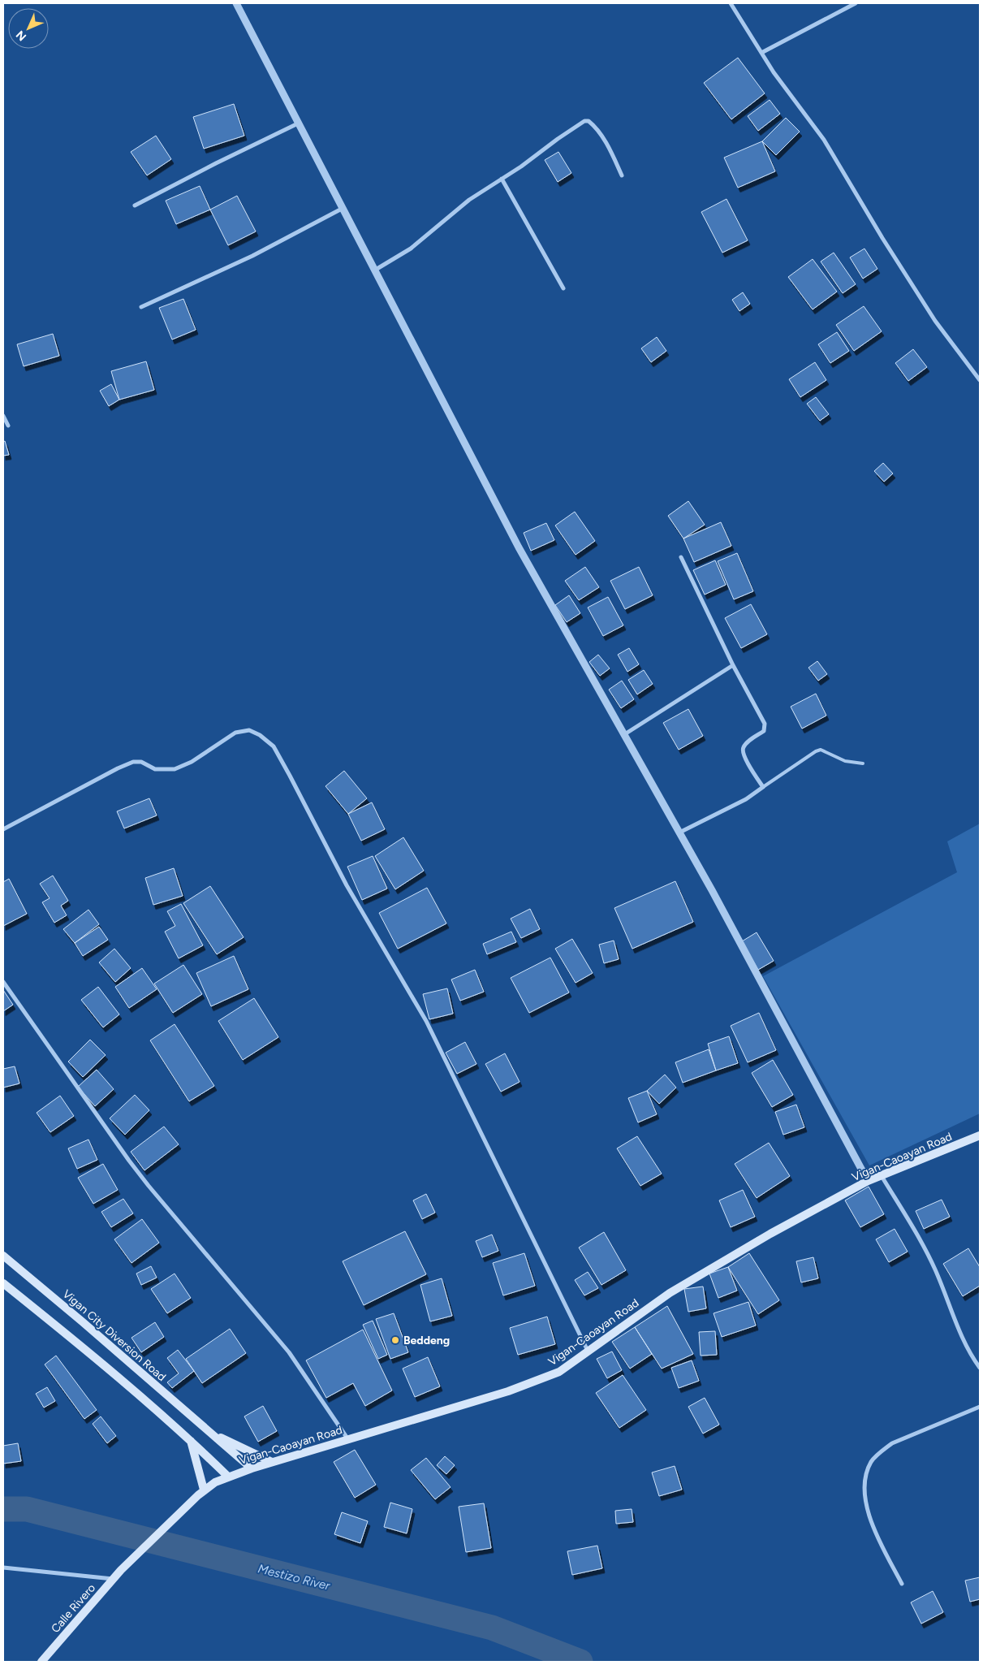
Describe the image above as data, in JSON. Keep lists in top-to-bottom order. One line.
{"streets":{"main road":["Vigan-Caoayan Road","Vigan City Diversion Road","Calle Rivero"]},"crossings":[["Vigan-Caoayan Road","Vigan City Diversion Road"],["Vigan-Caoayan Road","Calle Rivero"]],"water":["Mestizo River"],"places":["Beddeng"],"north":"bottom left"}
